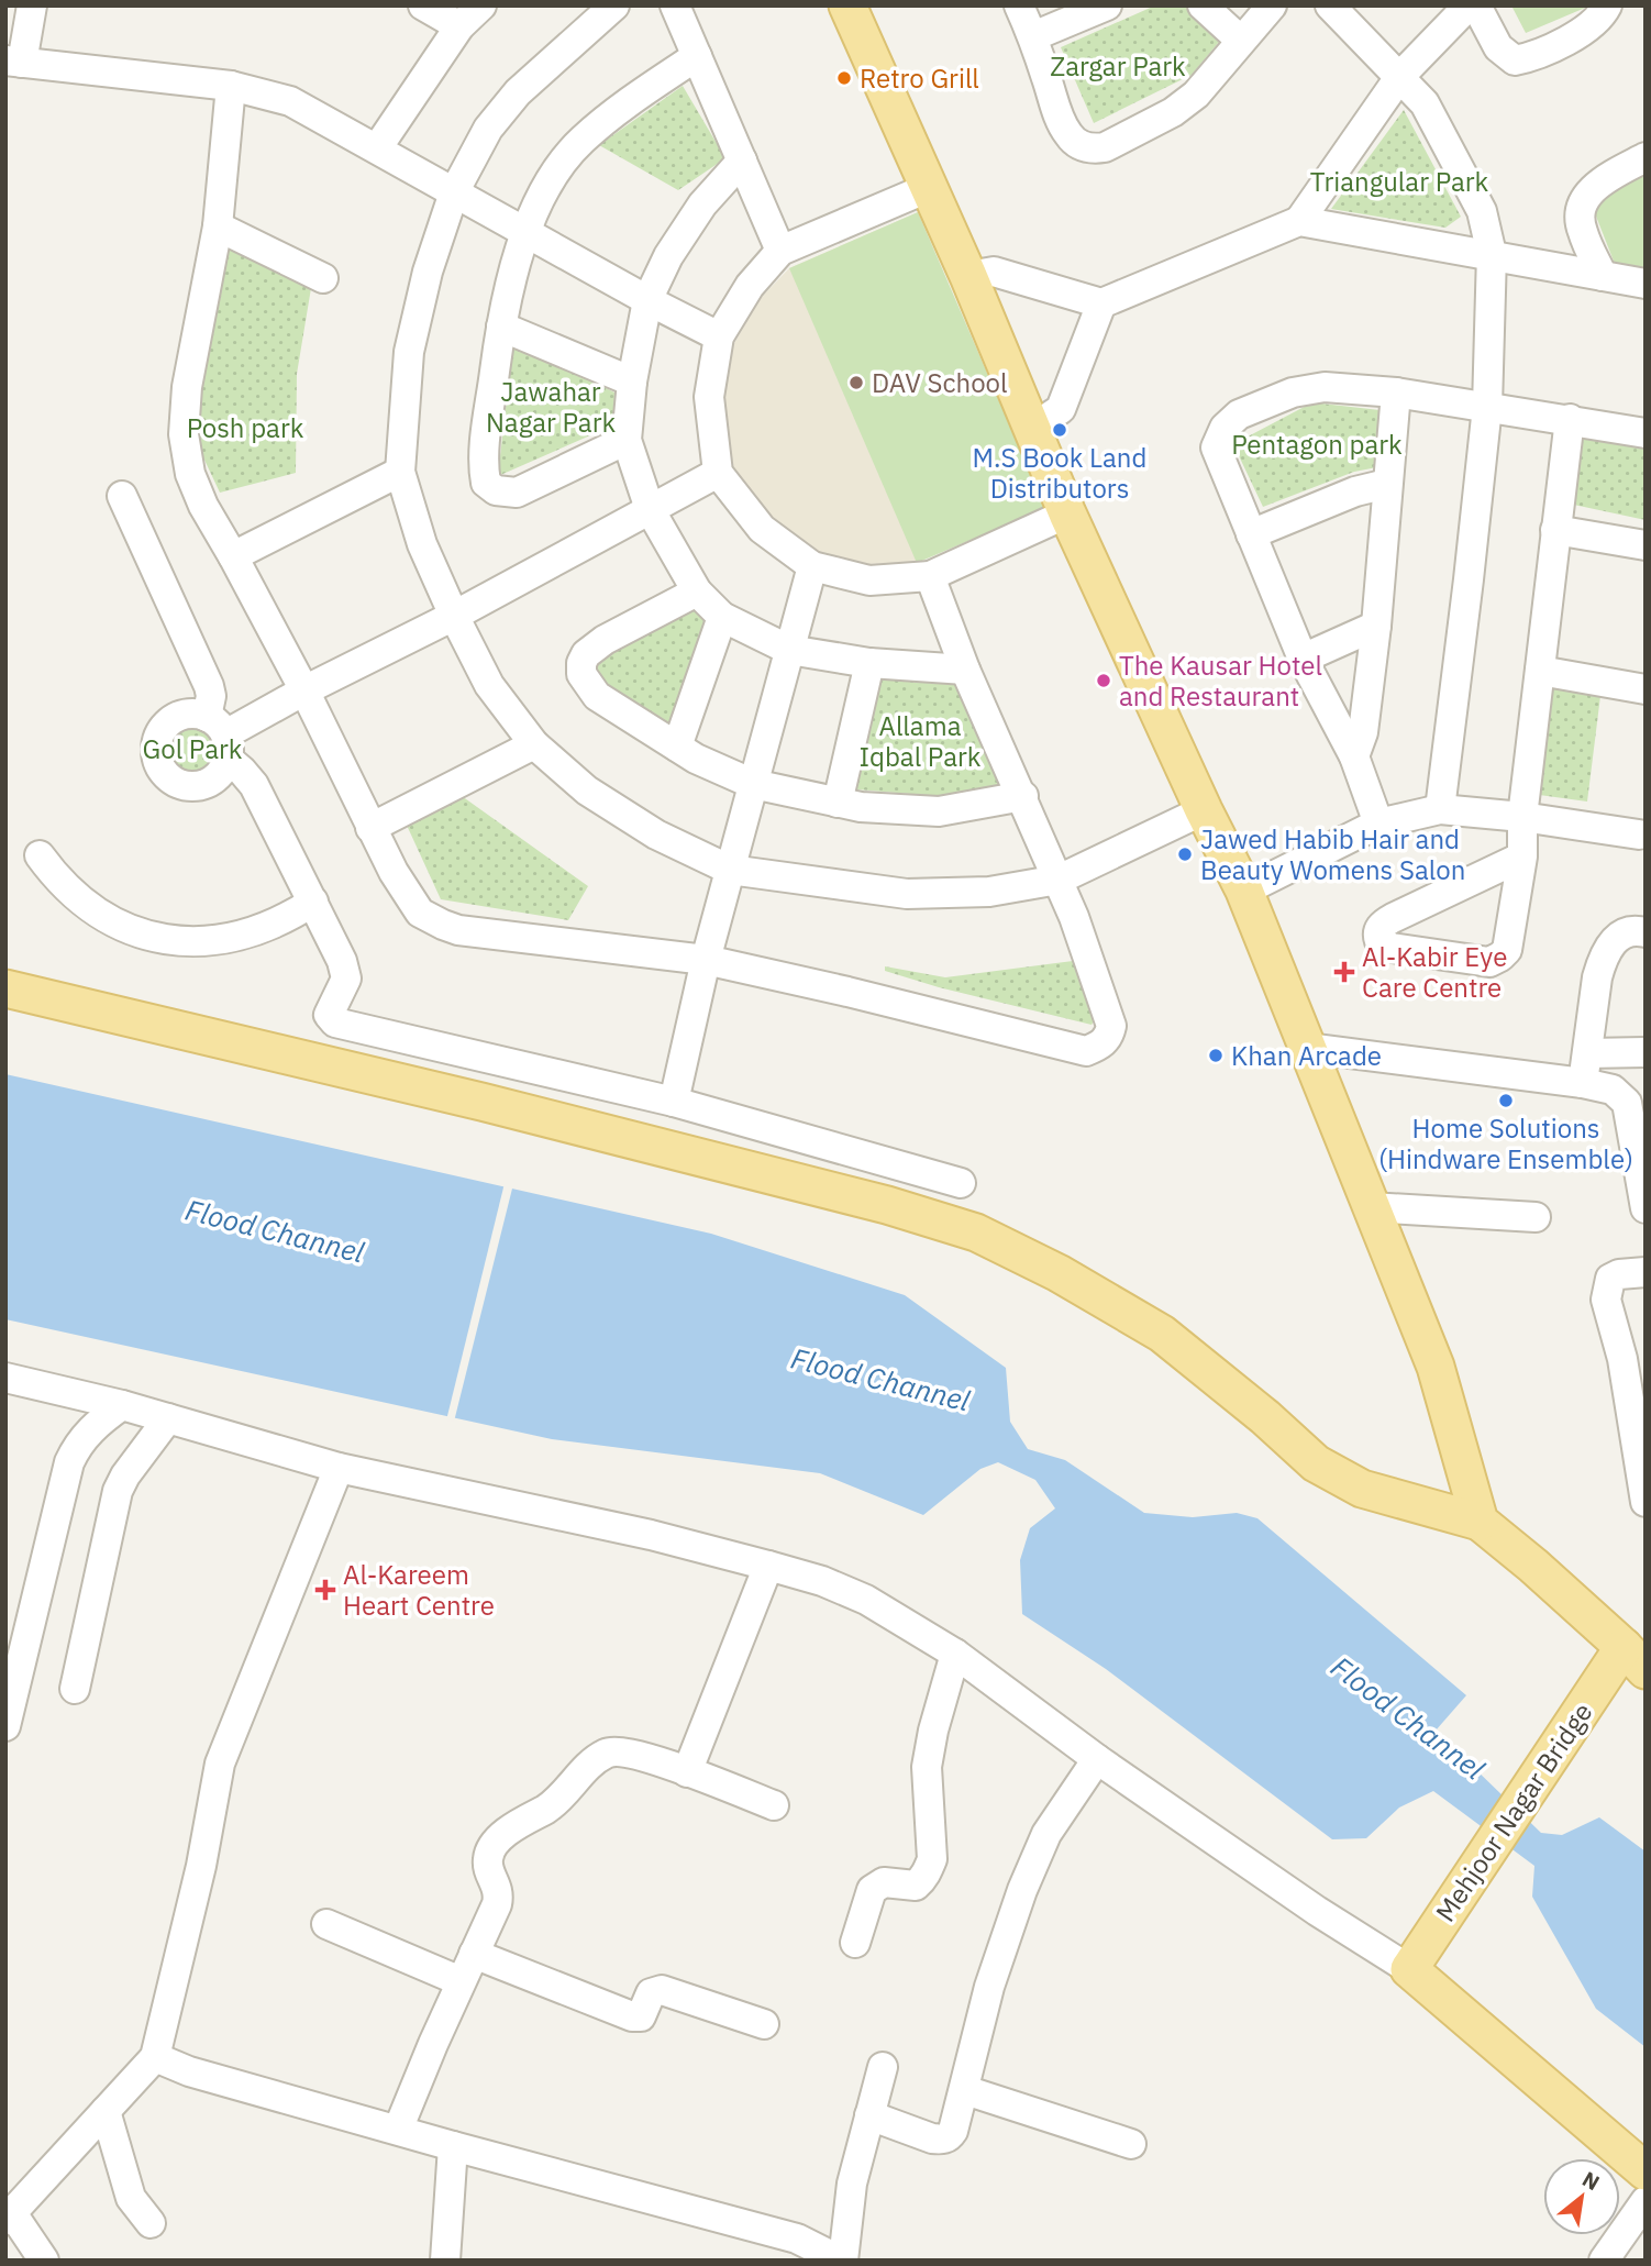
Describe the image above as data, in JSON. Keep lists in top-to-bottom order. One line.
{"streets":{"main road":["Mehjoor Nagar Bridge"]},"water":["Flood Channel"],"parks":["Zargar Park","Triangular Park","Jawahar Nagar Park","Posh park","Pentagon park","Allama Iqbal Park","Gol Park"],"places":{"other":["Retro Grill","DAV School","M.S Book Land Distributors","The Kausar Hotel and Restaurant","Jawed Habib Hair and Beauty Womens Salon","Khan Arcade","Home Solutions (Hindware Ensemble)"],"health":["Al-Kabir Eye Care Centre","Al-Kareem Heart Centre"]},"north":"top right"}
